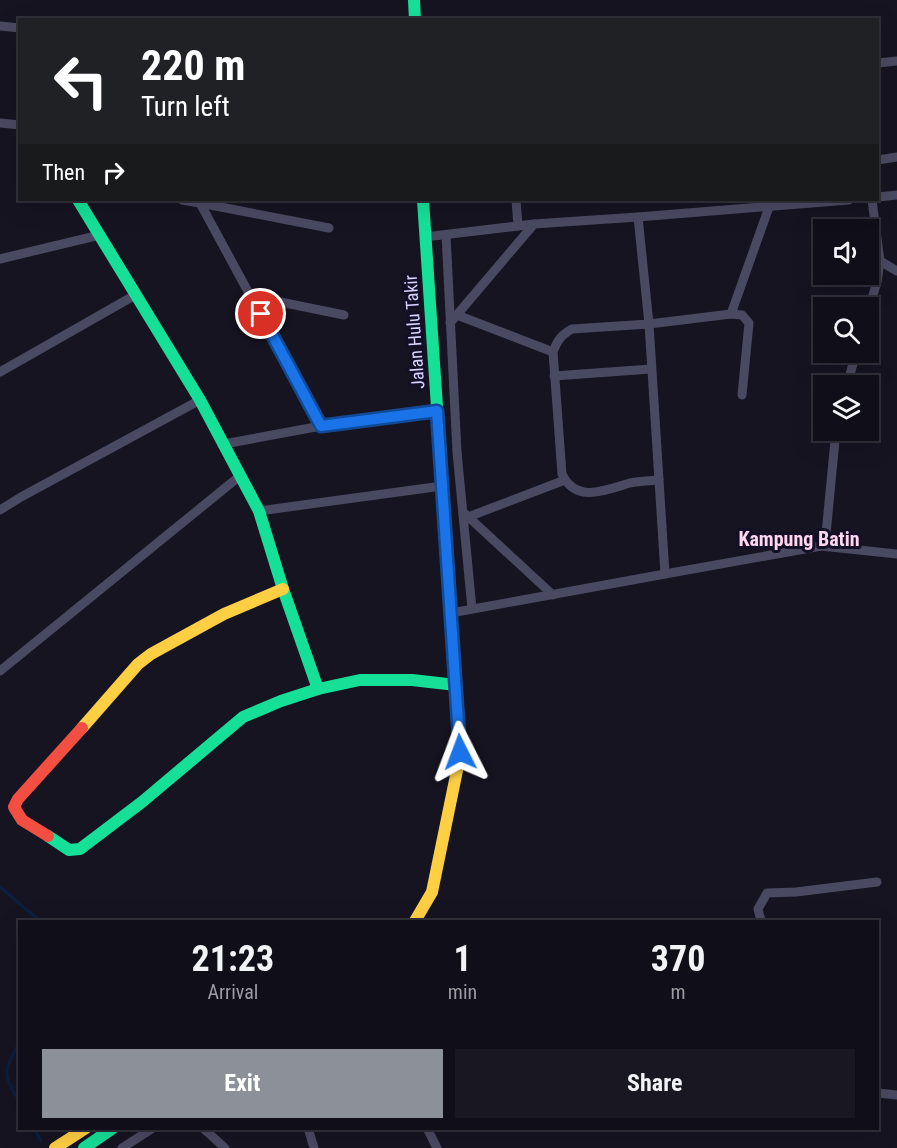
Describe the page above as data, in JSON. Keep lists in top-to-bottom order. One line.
{"streets":{"street":["Jalan Hulu Takir"]},"districts":["Kampung Batin"],"page":{"turn":["220 m","Turn left"],"then":"Then","eta":["21:23","Arrival","1","min","370","m"],"buttons":["Exit","Share"]}}
